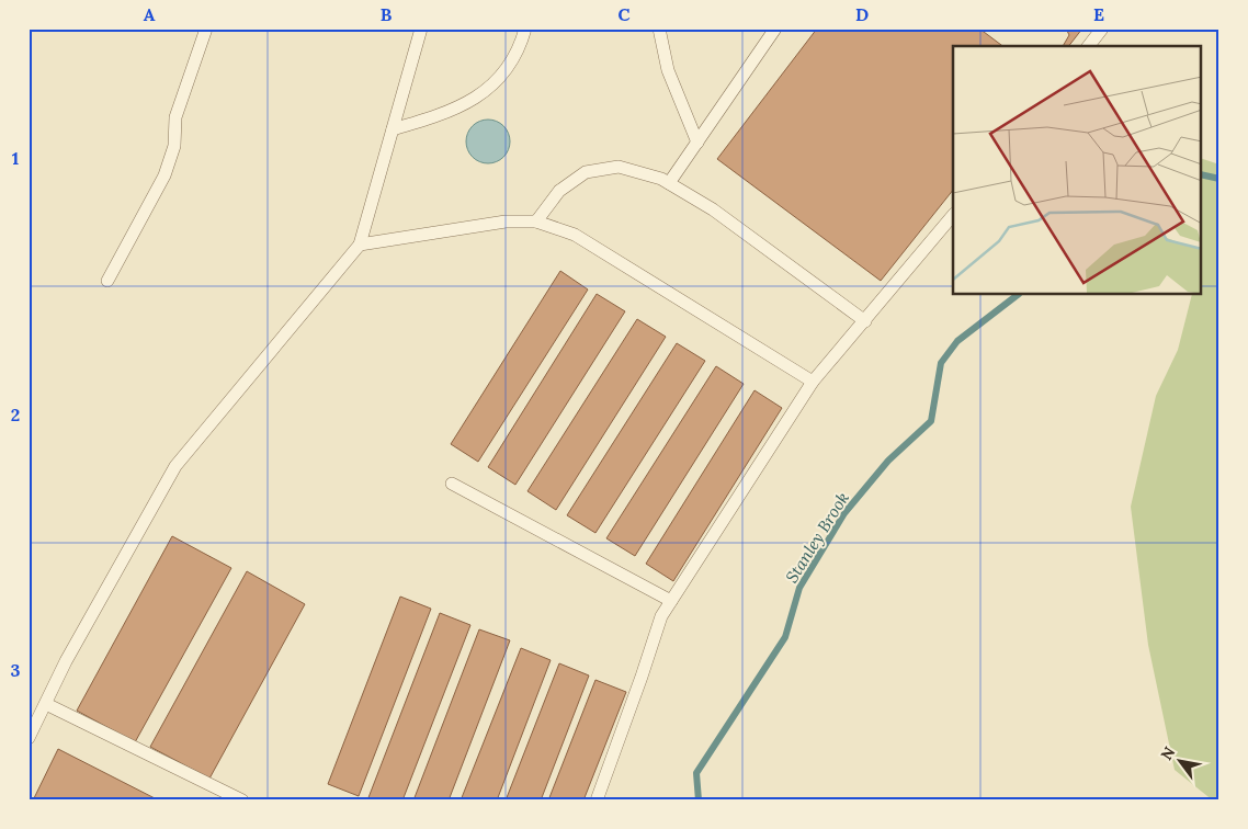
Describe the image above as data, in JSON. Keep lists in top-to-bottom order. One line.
{"water":["Stanley Brook"],"north":"top left","grid":{"columns":["A","B","C","D","E"],"rows":["1","2","3"]}}
